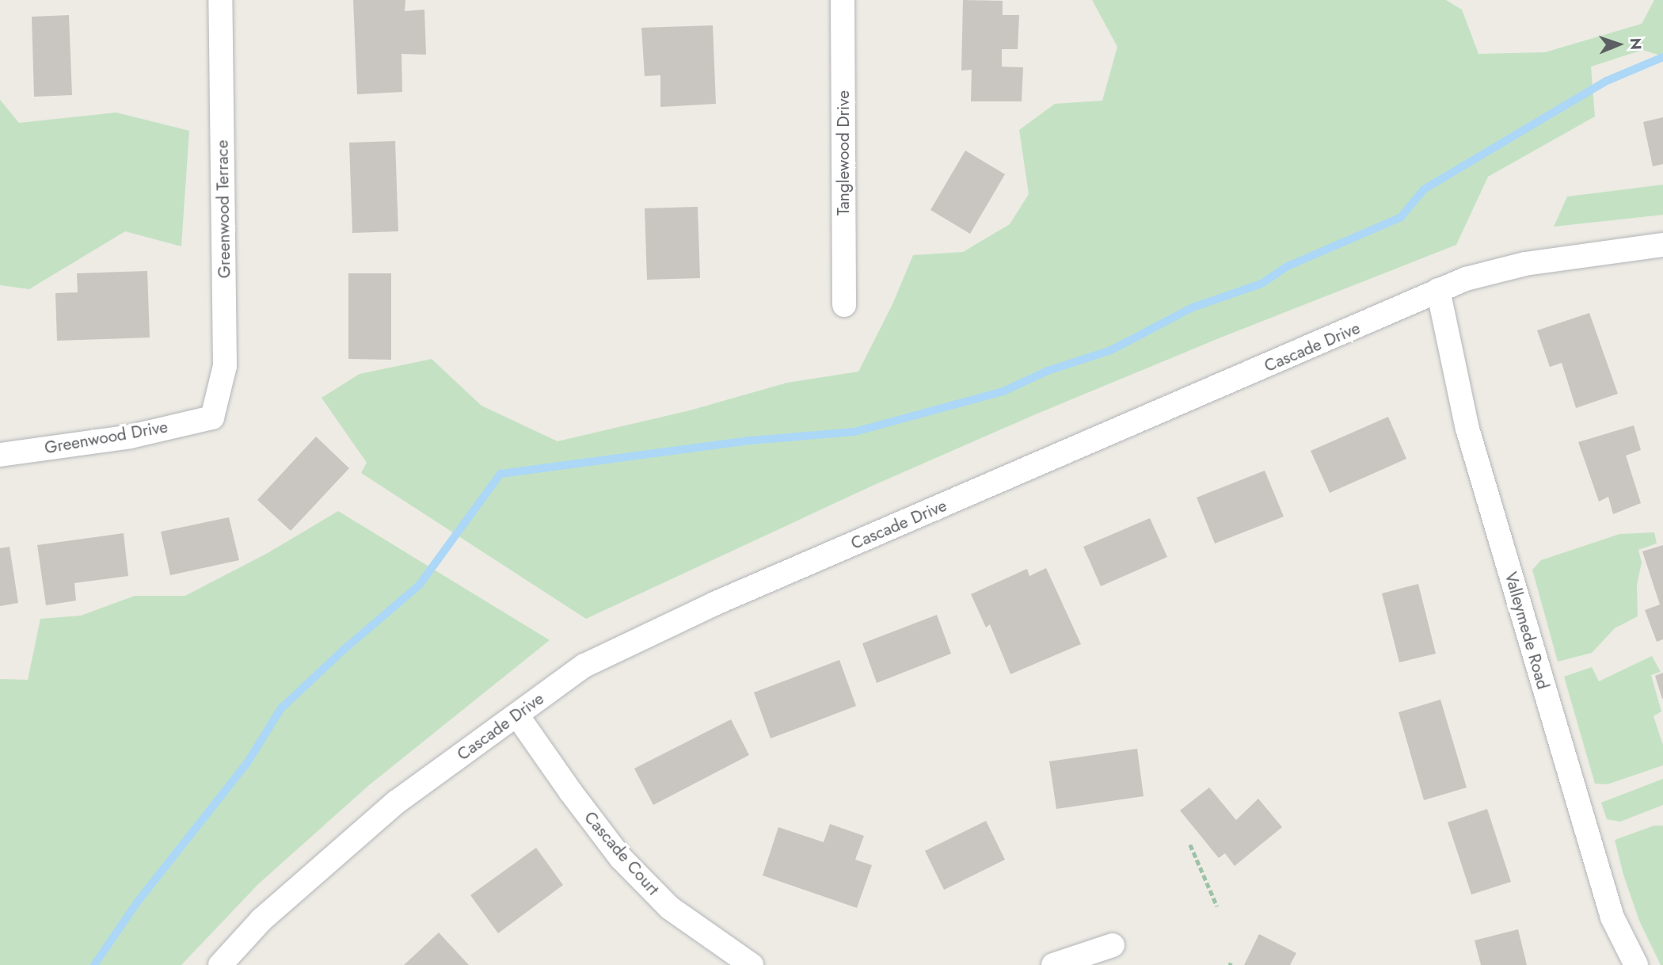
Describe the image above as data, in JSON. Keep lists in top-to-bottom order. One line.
{"streets":{"street":["Tanglewood Drive","Greenwood Terrace","Cascade Drive","Greenwood Drive","Valleymede Road","Cascade Court"]},"crossings":[["Greenwood Terrace","Greenwood Drive"],["Cascade Drive","Valleymede Road"],["Cascade Drive","Cascade Court"]],"north":"right"}
